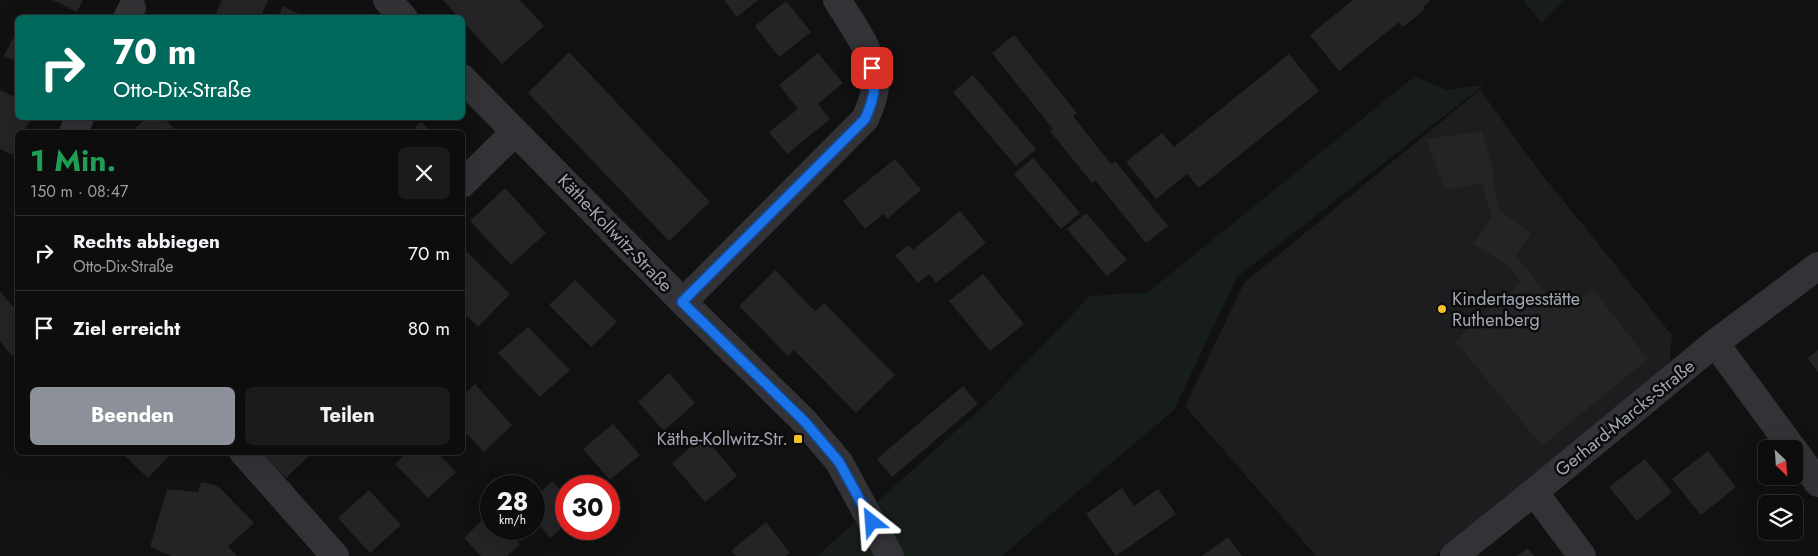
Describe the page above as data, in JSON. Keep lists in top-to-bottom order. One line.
{"streets":{"street":["Käthe-Kollwitz-Straße","Gerhard-Marcks-Straße"]},"places":{"other":["Kindertagesstätte Ruthenberg"],"transit":["Käthe-Kollwitz-Str."]},"north":"bottom right","page":{"turn":["70 m","Otto-Dix-Straße"],"heading":["1 Min.","150 m · 08:47"],"list":[{"name":"Rechts abbiegen","note":"Otto-Dix-Straße","value":"70 m"},{"name":"Ziel erreicht","value":"80 m"}],"buttons":["Beenden","Teilen"],"speed":"28 km/h","limit":"30"}}
